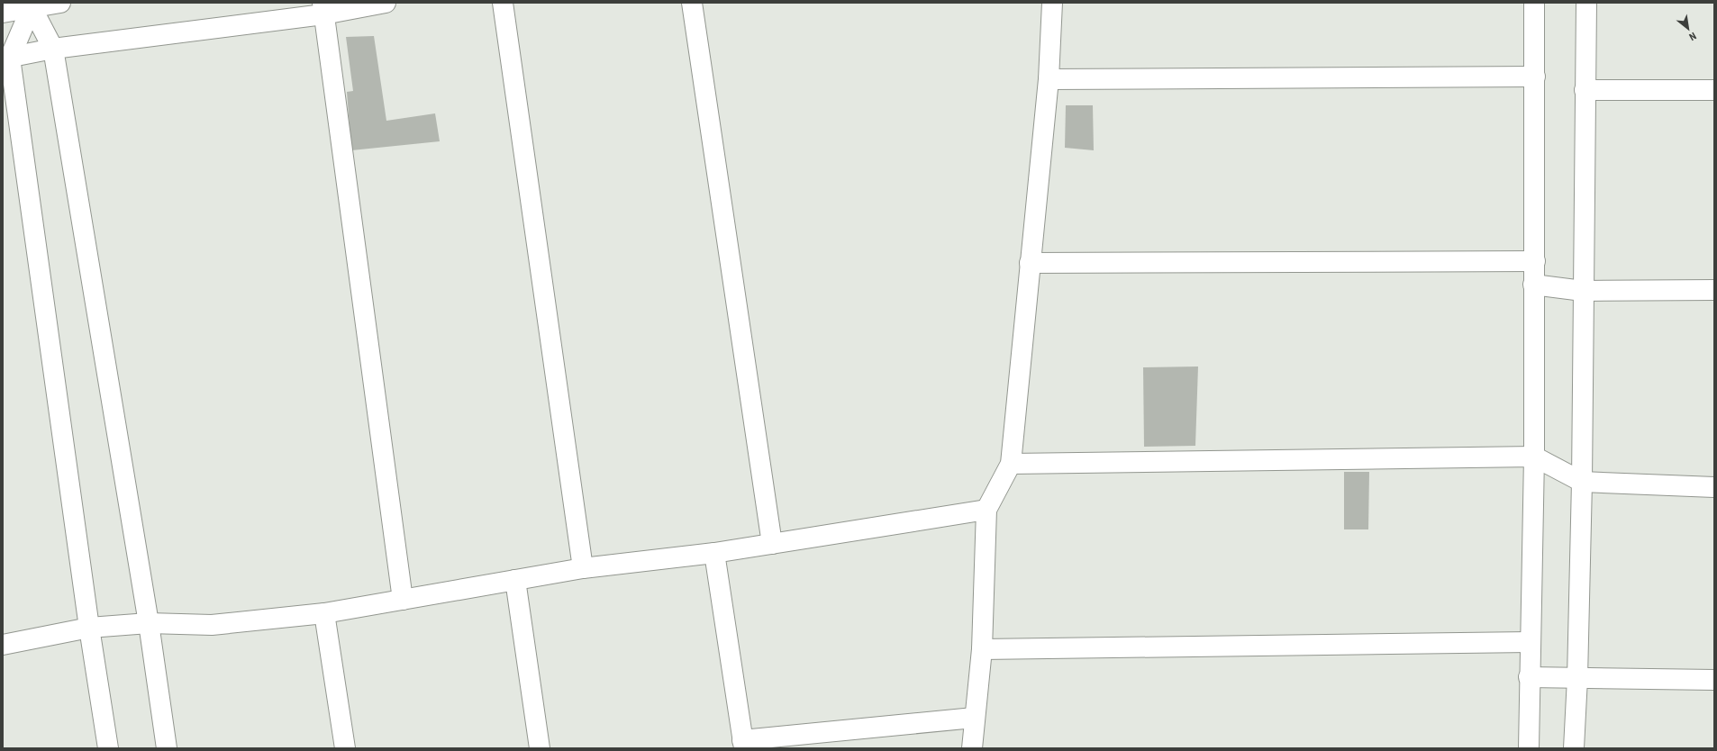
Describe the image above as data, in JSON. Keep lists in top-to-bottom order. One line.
{"north":"bottom right"}
